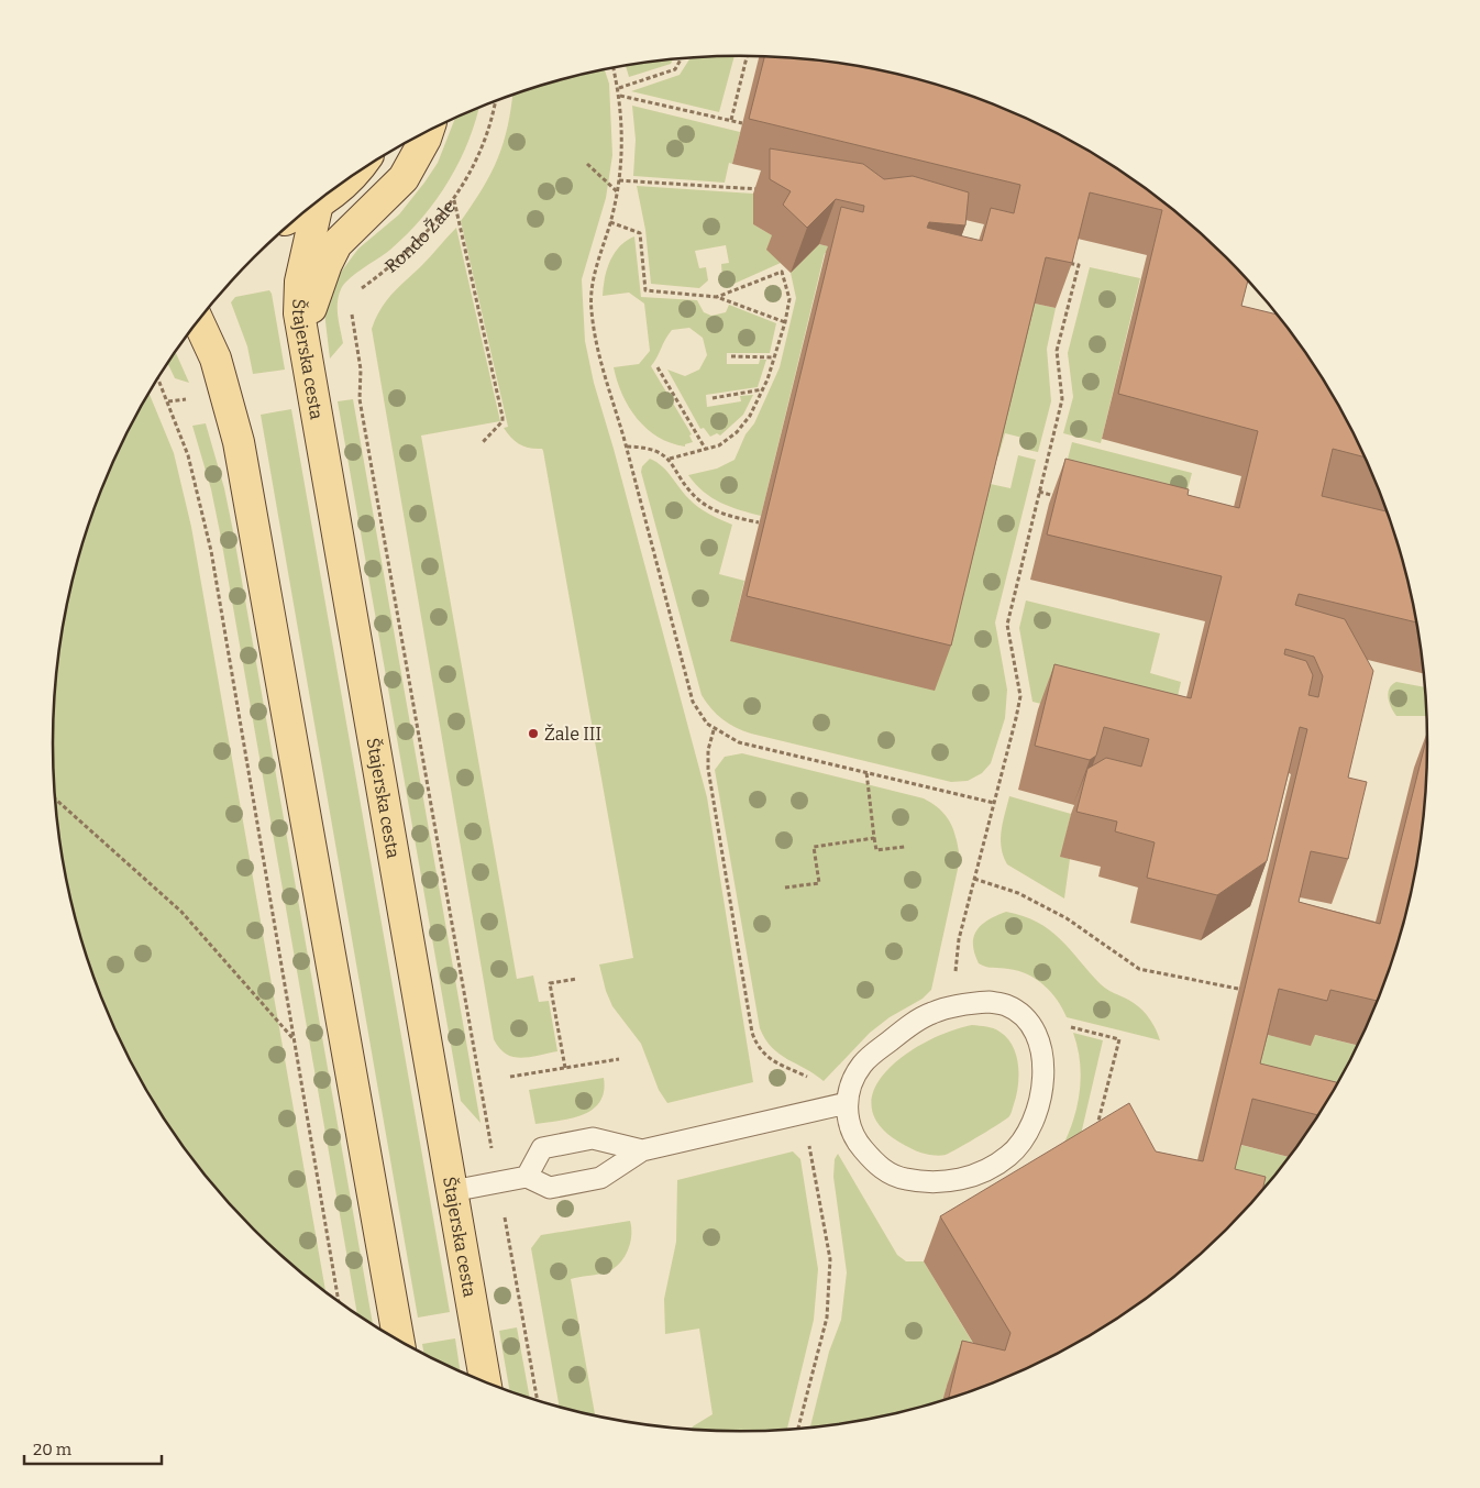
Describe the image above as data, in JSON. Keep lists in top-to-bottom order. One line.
{"streets":{"main road":["Štajerska cesta"],"path":["Rondo Žale"]},"places":["Žale III"],"scale_bar":"20 m"}
